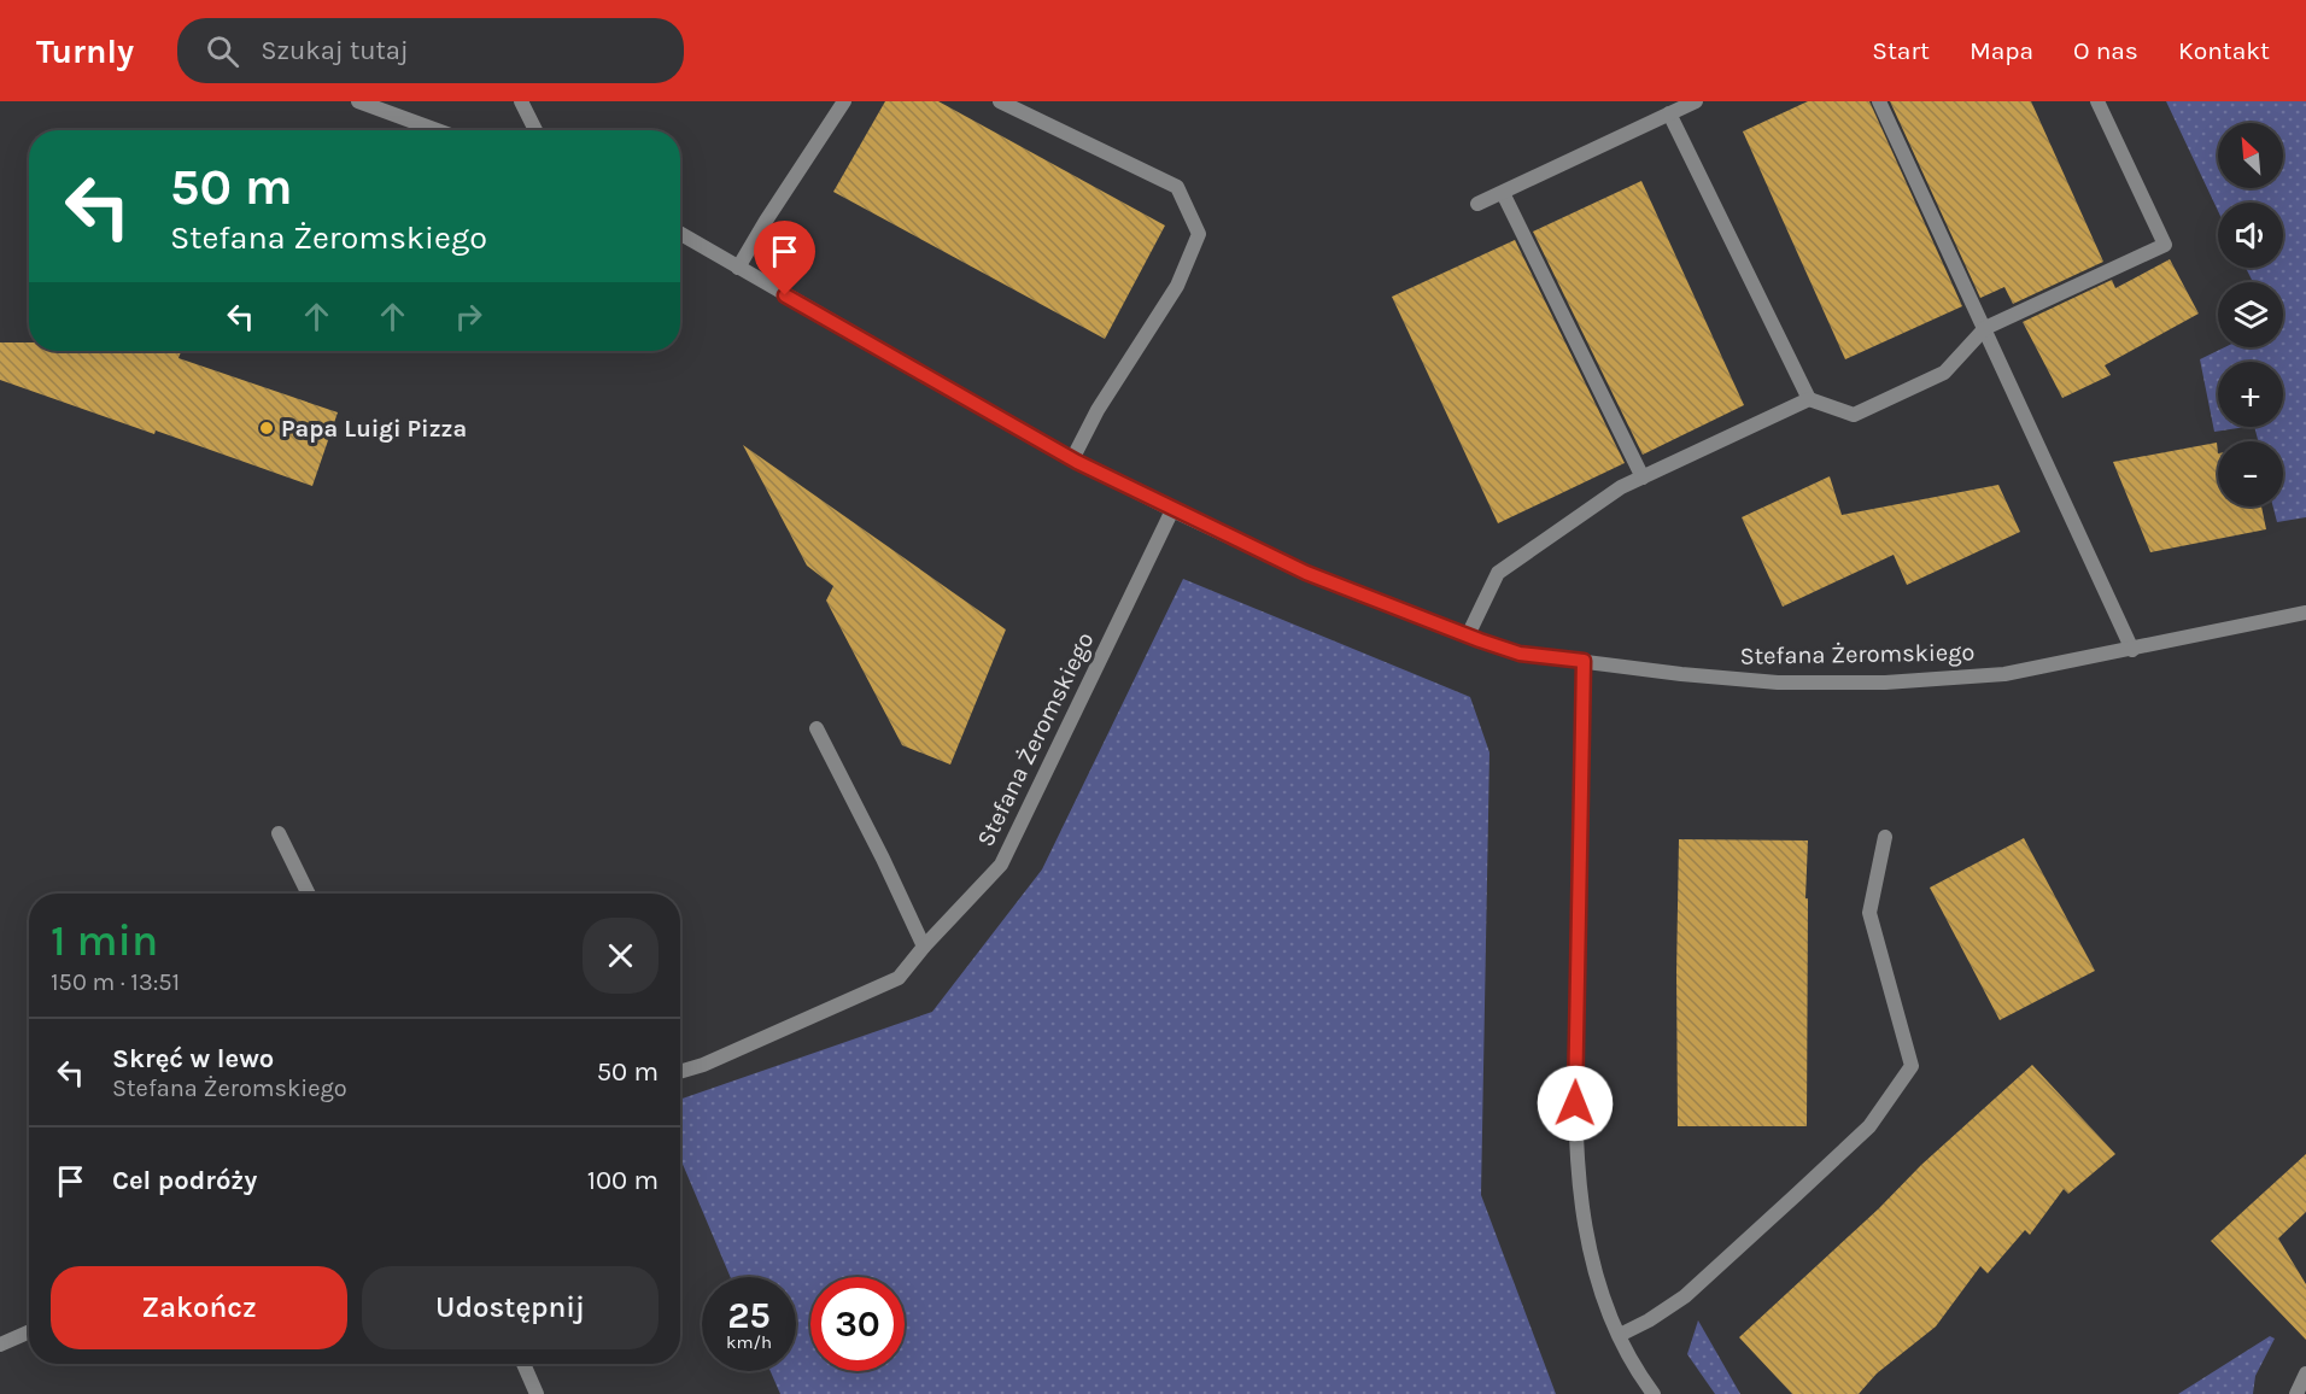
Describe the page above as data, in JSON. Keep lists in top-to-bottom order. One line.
{"streets":{"street":["Stefana Żeromskiego"]},"places":["Papa Luigi Pizza"],"north":"top left","page":{"header":"Turnly","search":"Szukaj tutaj","nav":["Start","Mapa","O nas","Kontakt"],"map_buttons":["+","−"],"turn":["50 m","Stefana Żeromskiego"],"heading":["1 min","150 m · 13:51"],"list":[{"name":"Skręć w lewo","note":"Stefana Żeromskiego","value":"50 m"},{"name":"Cel podróży","value":"100 m"}],"buttons":["Zakończ","Udostępnij"],"speed":"25 km/h","limit":"30"}}
